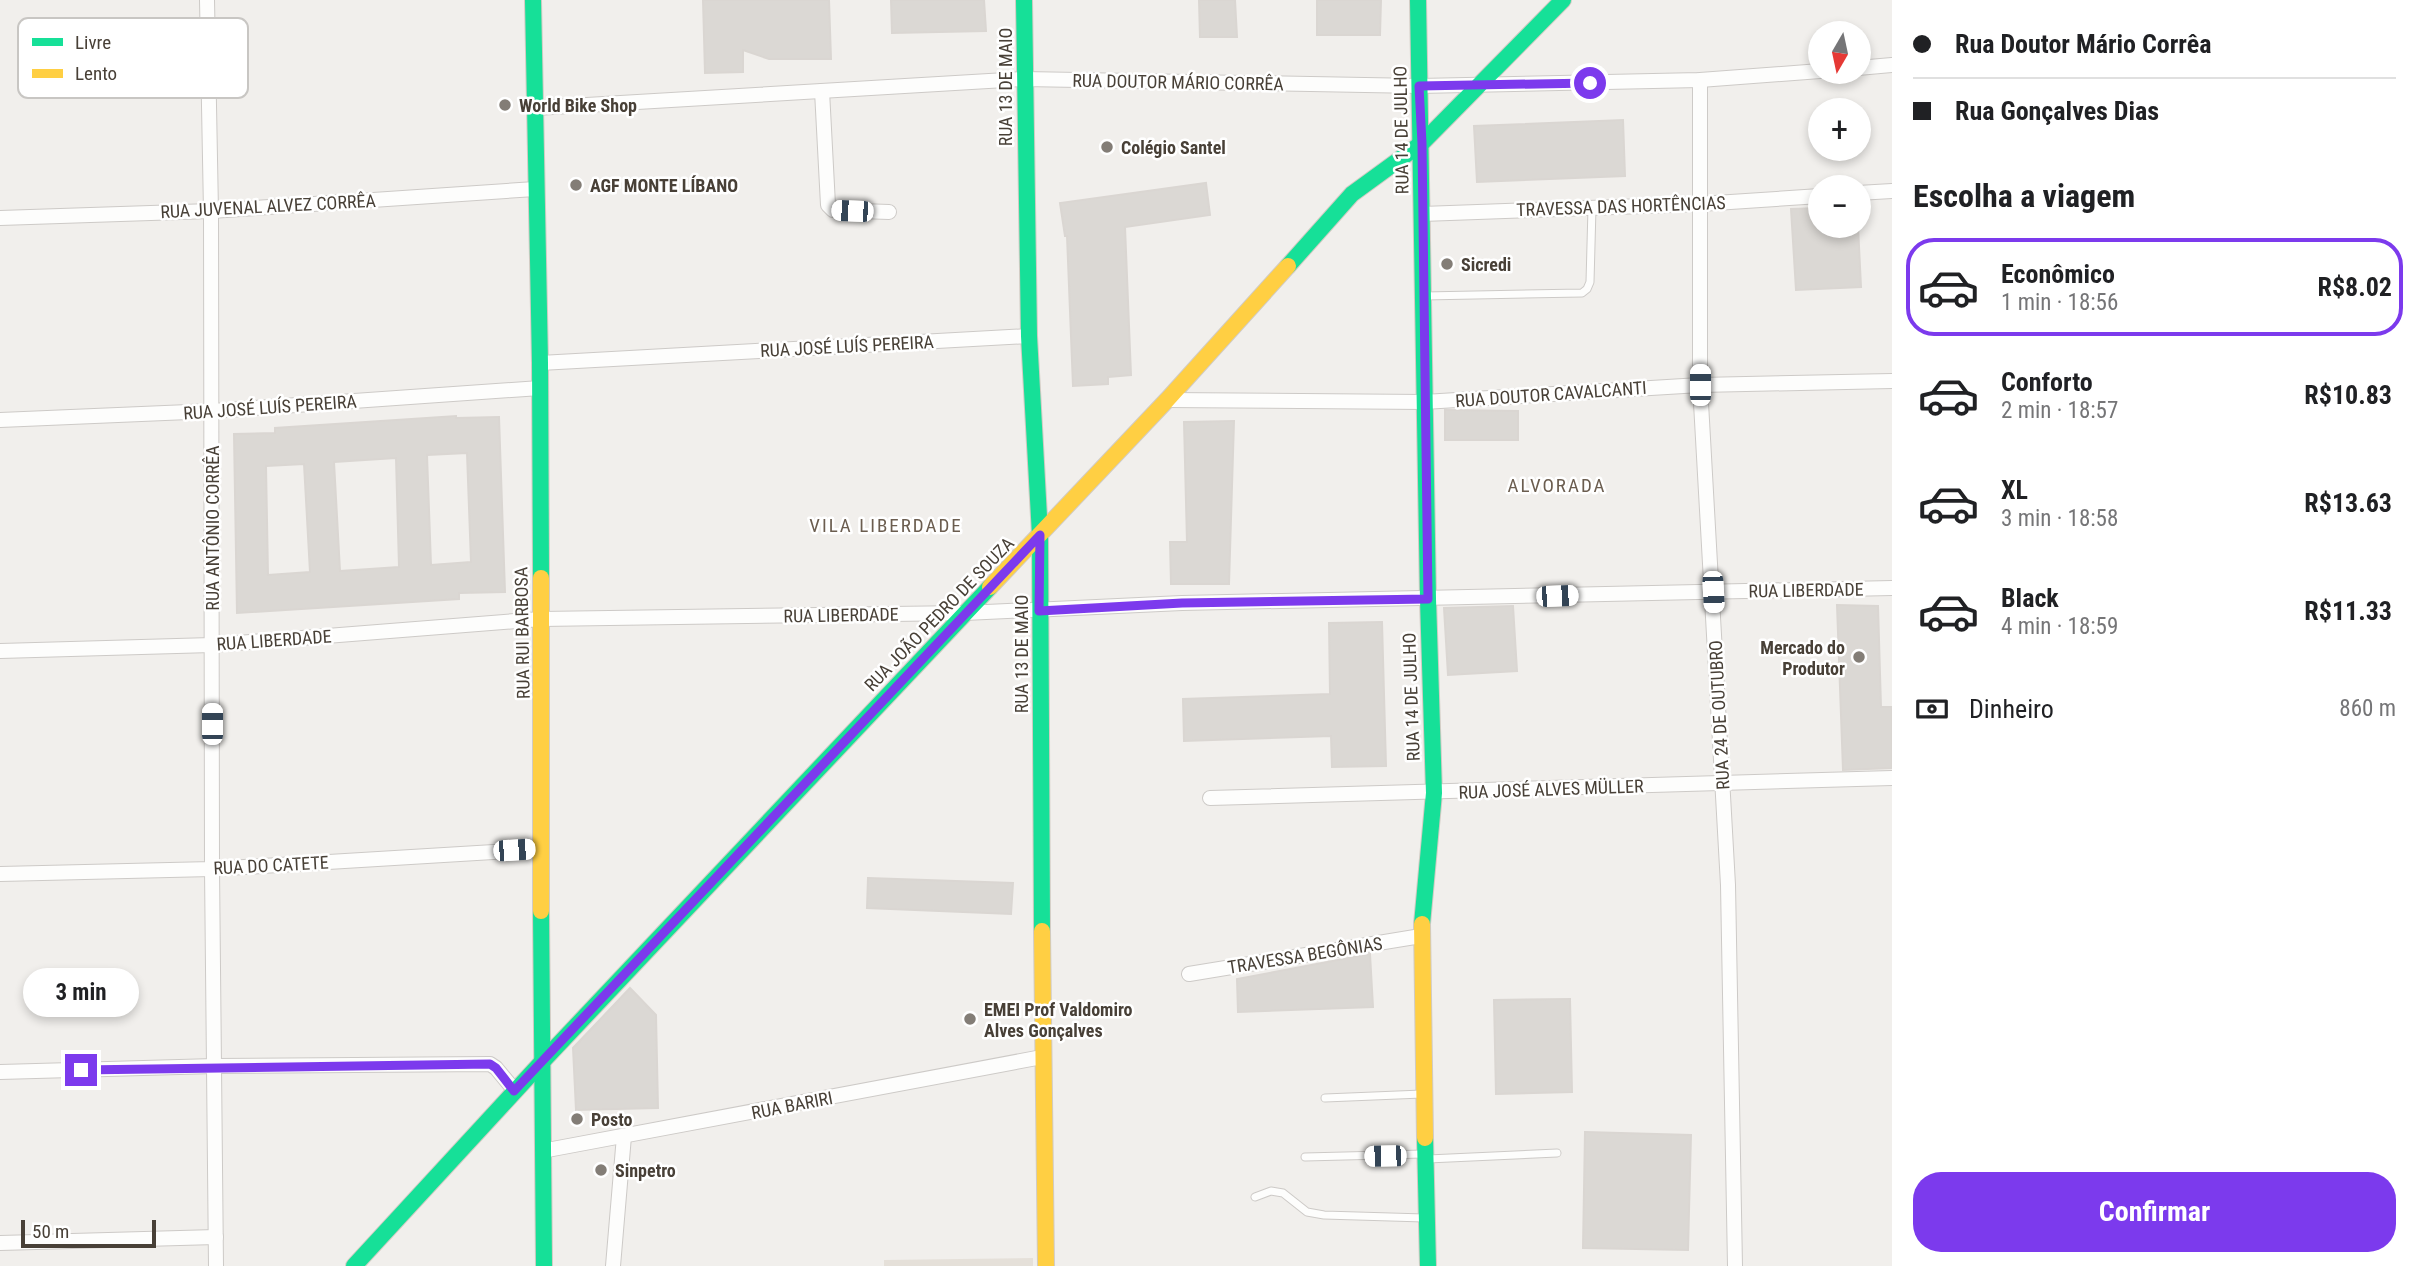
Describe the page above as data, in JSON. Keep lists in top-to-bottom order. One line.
{"streets":{"main road":["RUA 13 DE MAIO","RUA 14 DE JULHO","RUA JOÃO PEDRO DE SOUZA","RUA RUI BARBOSA"],"street":["RUA DOUTOR MÁRIO CORRÊA","RUA JUVENAL ALVEZ CORRÊA","TRAVESSA DAS HORTÊNCIAS","RUA JOSÉ LUÍS PEREIRA","RUA DOUTOR CAVALCANTI","RUA ANTÔNIO CORRÊA","RUA LIBERDADE","RUA 24 DE OUTUBRO","RUA JOSÉ ALVES MÜLLER","RUA DO CATETE","TRAVESSA BEGÔNIAS","RUA BARIRI"]},"crossings":[["RUA DOUTOR MÁRIO CORRÊA","RUA 13 DE MAIO"],["RUA DOUTOR MÁRIO CORRÊA","RUA 14 DE JULHO"],["RUA DOUTOR MÁRIO CORRÊA","RUA JOÃO PEDRO DE SOUZA"],["RUA DOUTOR MÁRIO CORRÊA","RUA RUI BARBOSA"],["RUA DOUTOR MÁRIO CORRÊA","RUA 24 DE OUTUBRO"],["RUA 13 DE MAIO","RUA JOSÉ LUÍS PEREIRA"],["RUA 13 DE MAIO","RUA LIBERDADE"],["RUA 13 DE MAIO","RUA JOÃO PEDRO DE SOUZA"],["RUA 13 DE MAIO","RUA BARIRI"],["RUA 14 DE JULHO","TRAVESSA DAS HORTÊNCIAS"],["RUA 14 DE JULHO","RUA DOUTOR CAVALCANTI"],["RUA 14 DE JULHO","RUA LIBERDADE"],["RUA 14 DE JULHO","RUA JOÃO PEDRO DE SOUZA"],["RUA 14 DE JULHO","RUA JOSÉ ALVES MÜLLER"],["RUA 14 DE JULHO","TRAVESSA BEGÔNIAS"],["RUA JUVENAL ALVEZ CORRÊA","RUA ANTÔNIO CORRÊA"],["RUA JUVENAL ALVEZ CORRÊA","RUA RUI BARBOSA"],["TRAVESSA DAS HORTÊNCIAS","RUA 24 DE OUTUBRO"],["RUA JOSÉ LUÍS PEREIRA","RUA ANTÔNIO CORRÊA"],["RUA JOSÉ LUÍS PEREIRA","RUA RUI BARBOSA"],["RUA DOUTOR CAVALCANTI","RUA JOÃO PEDRO DE SOUZA"],["RUA DOUTOR CAVALCANTI","RUA 24 DE OUTUBRO"],["RUA ANTÔNIO CORRÊA","RUA LIBERDADE"],["RUA ANTÔNIO CORRÊA","RUA DO CATETE"],["RUA LIBERDADE","RUA JOÃO PEDRO DE SOUZA"],["RUA LIBERDADE","RUA RUI BARBOSA"],["RUA LIBERDADE","RUA 24 DE OUTUBRO"],["RUA JOÃO PEDRO DE SOUZA","RUA RUI BARBOSA"],["RUA RUI BARBOSA","RUA DO CATETE"],["RUA RUI BARBOSA","RUA BARIRI"],["RUA 24 DE OUTUBRO","RUA JOSÉ ALVES MÜLLER"]],"districts":["ALVORADA","VILA LIBERDADE"],"places":["World Bike Shop","Colégio Santel","AGF MONTE LÍBANO","Sicredi","Mercado do Produtor","EMEI Prof Valdomiro Alves Gonçalves","Posto","Sinpetro"],"legend":["Livre","Lento"],"scale_bar":"50 m","north":"bottom","page":{"banner":["Rua Doutor Mário Corrêa","Rua Gonçalves Dias"],"map_buttons":["+","−"],"heading":"Escolha a viagem","list":[{"name":"Econômico","note":"1 min · 18:56","value":"R$8.02"},{"name":"Conforto","note":"2 min · 18:57","value":"R$10.83"},{"name":"XL","note":"3 min · 18:58","value":"R$13.63"},{"name":"Black","note":"4 min · 18:59","value":"R$11.33"}],"pay":["Dinheiro","860 m"],"bubble":"3 min","buttons":"Confirmar","scale":"50 m"}}
